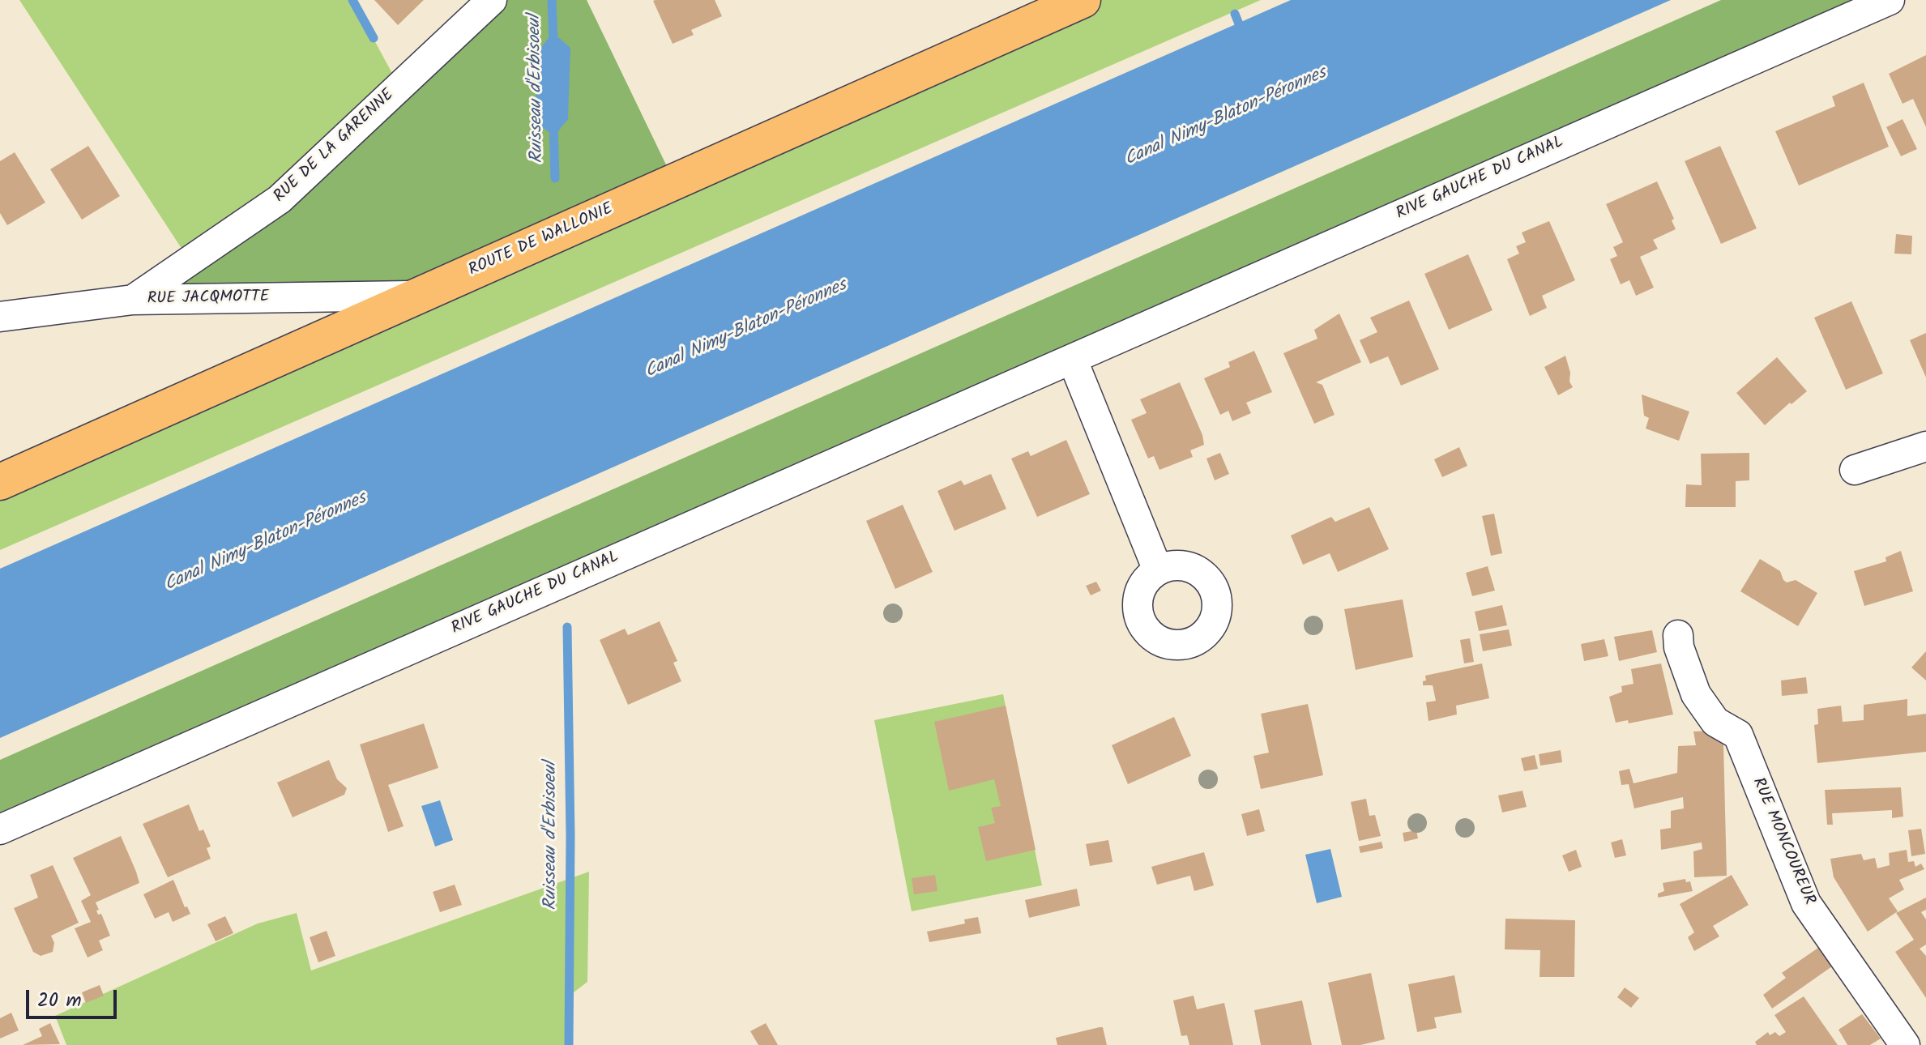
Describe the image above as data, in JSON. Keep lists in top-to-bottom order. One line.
{"streets":{"main road":["ROUTE DE WALLONIE"],"street":["RUE DE LA GARENNE","RIVE GAUCHE DU CANAL","RUE JACQMOTTE","RUE MONCOUREUR"]},"crossings":[["RUE DE LA GARENNE","RUE JACQMOTTE"],["ROUTE DE WALLONIE","RUE JACQMOTTE"]],"water":["Ruisseau d'Erbisoeul","Canal Nimy-Blaton-Péronnes"],"scale_bar":"20 m"}
